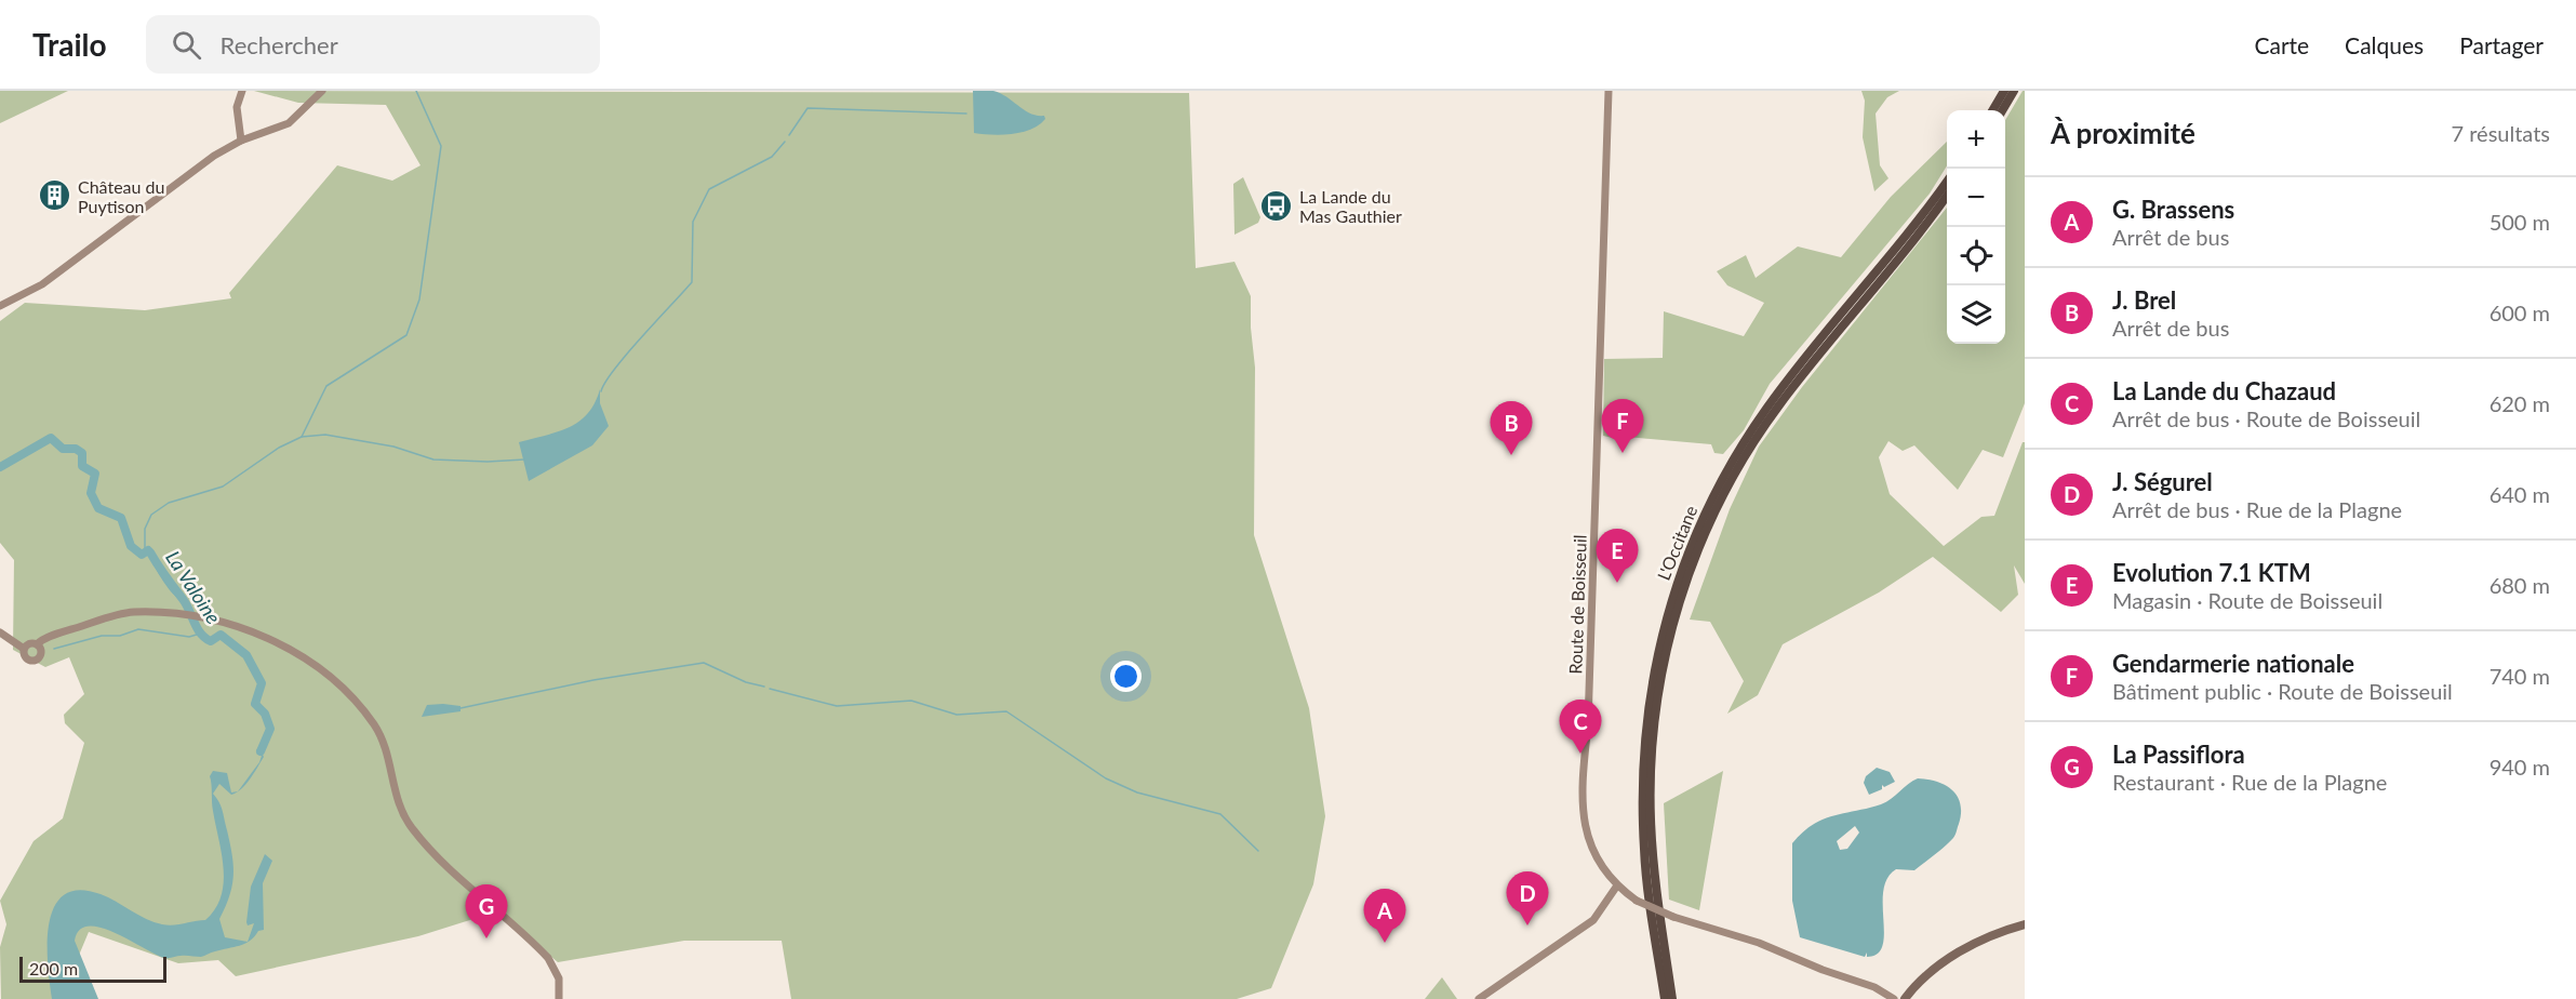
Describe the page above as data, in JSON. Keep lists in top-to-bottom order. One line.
{"streets":{"highway":["L'Occitane"],"main road":["Route de Boisseuil"]},"water":["La Valoine"],"places":{"building":["Château du Puytison"],"bus stop":["La Lande du Mas Gauthier"]},"scale_bar":"200 m","page":{"header":"Trailo","search":"Rechercher","nav":["Carte","Calques","Partager"],"heading":["À proximité","7 résultats"],"map_buttons":["+","−"],"list":[{"mark":"A","name":"G. Brassens","note":"Arrêt de bus","value":"500 m"},{"mark":"B","name":"J. Brel","note":"Arrêt de bus","value":"600 m"},{"mark":"C","name":"La Lande du Chazaud","note":"Arrêt de bus · Route de Boisseuil","value":"620 m"},{"mark":"D","name":"J. Ségurel","note":"Arrêt de bus · Rue de la Plagne","value":"640 m"},{"mark":"E","name":"Evolution 7.1 KTM","note":"Magasin · Route de Boisseuil","value":"680 m"},{"mark":"F","name":"Gendarmerie nationale","note":"Bâtiment public · Route de Boisseuil","value":"740 m"},{"mark":"G","name":"La Passiflora","note":"Restaurant · Rue de la Plagne","value":"940 m"}],"pins":["F","B","E","C","D","G","A"],"scale":"200 m"}}
